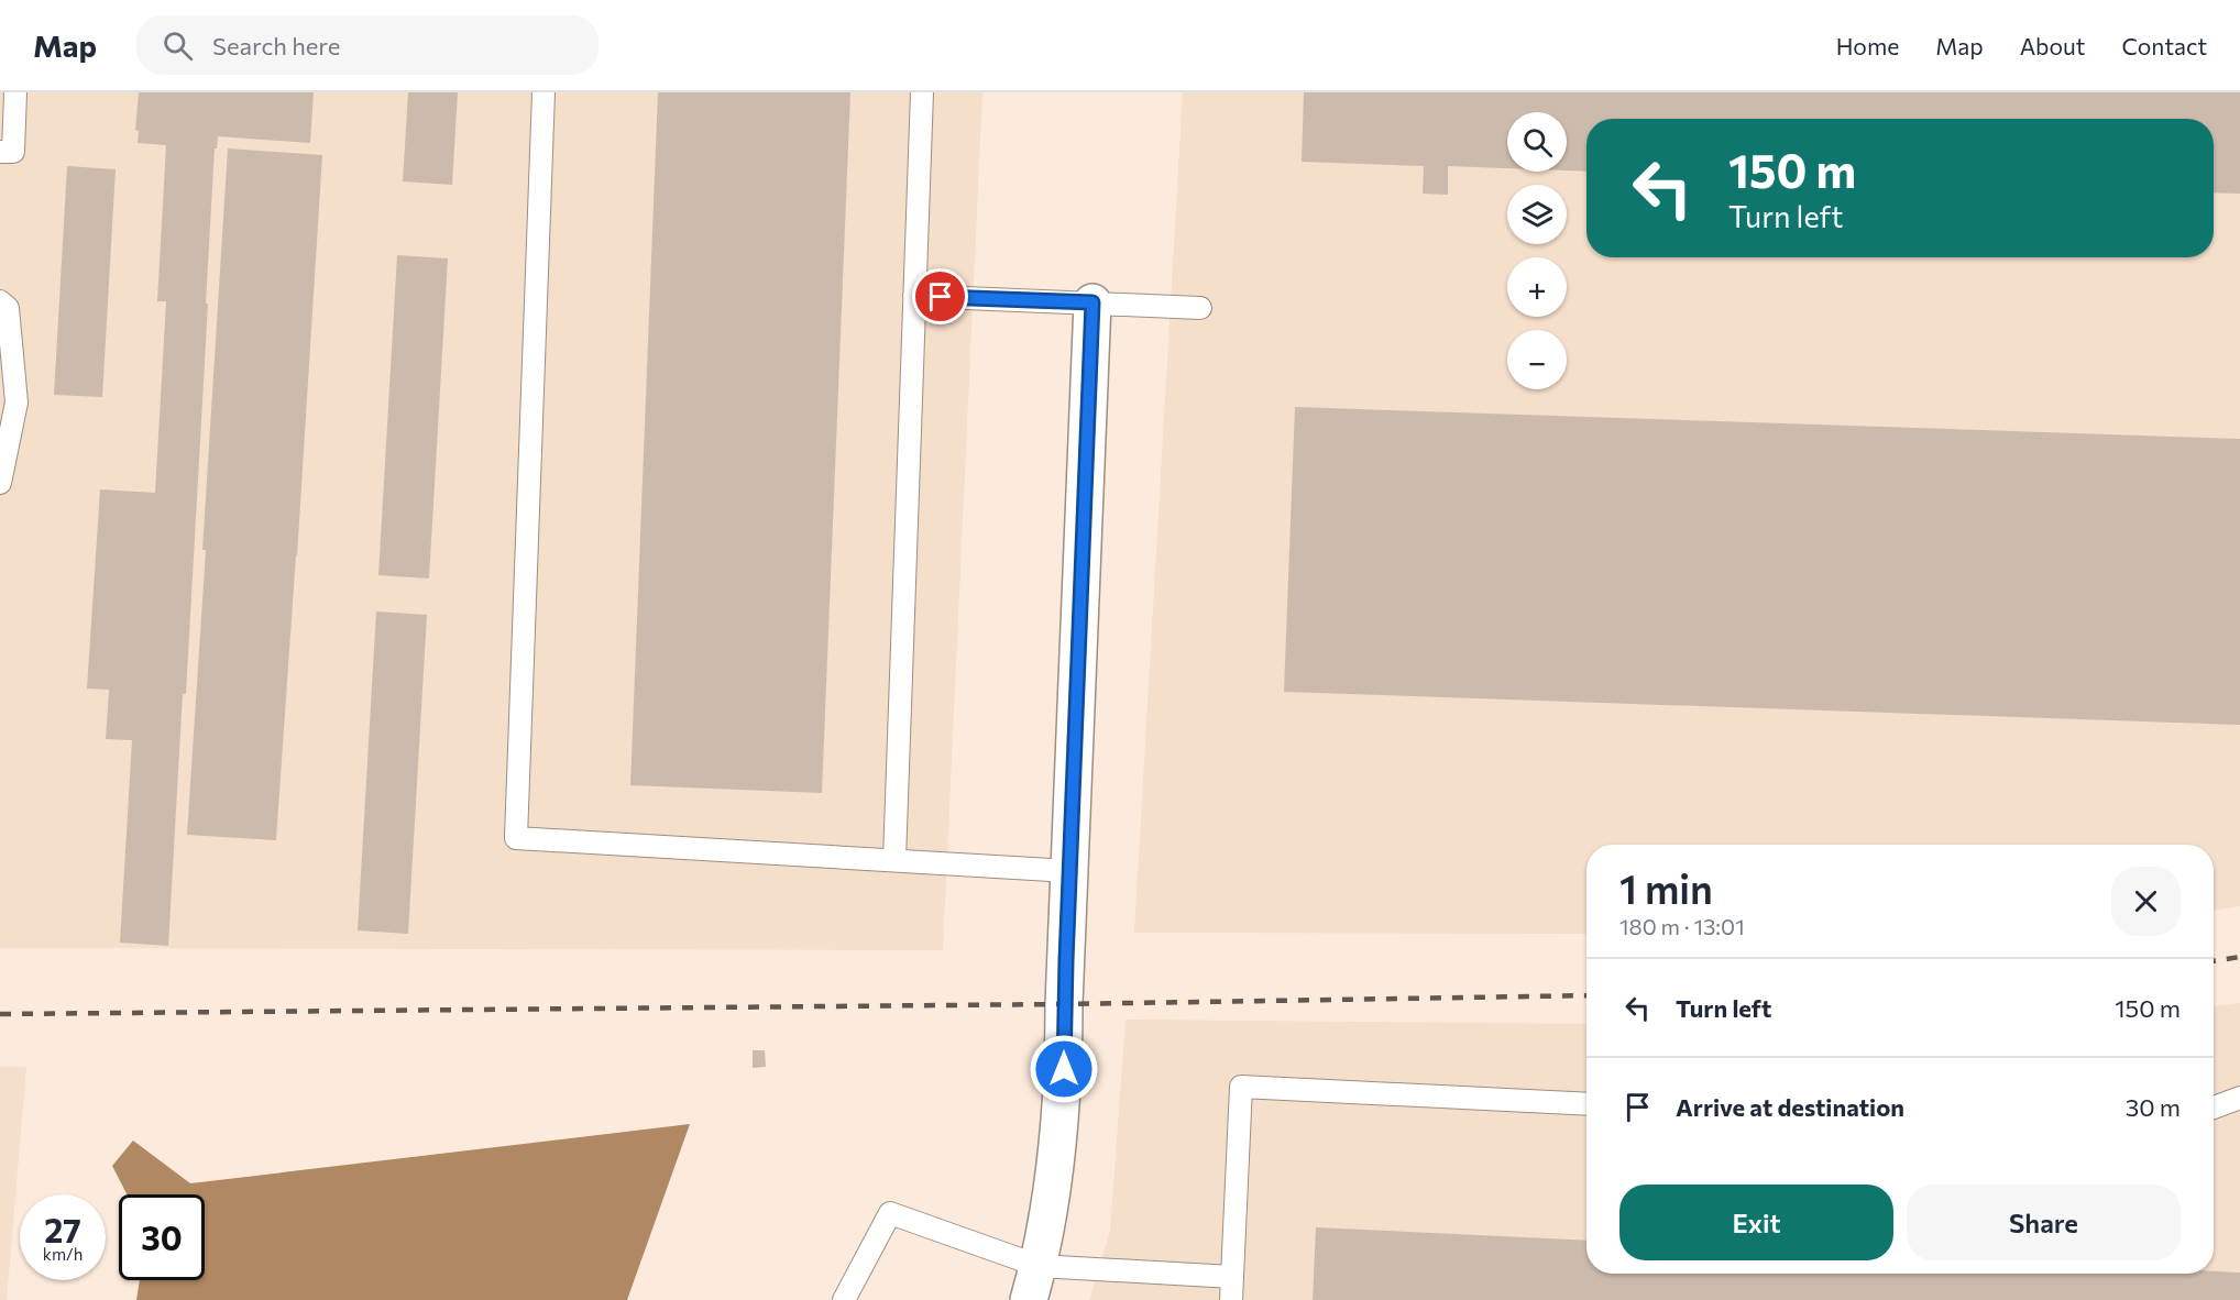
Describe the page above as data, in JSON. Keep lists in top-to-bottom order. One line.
{"page":{"header":"Map","search":"Search here","nav":["Home","Map","About","Contact"],"map_buttons":["+","−"],"turn":["150 m","Turn left"],"heading":["1 min","180 m · 13:01"],"list":[{"name":"Turn left","value":"150 m"},{"name":"Arrive at destination","value":"30 m"}],"buttons":["Exit","Share"],"speed":"27 km/h","limit":"30"}}
